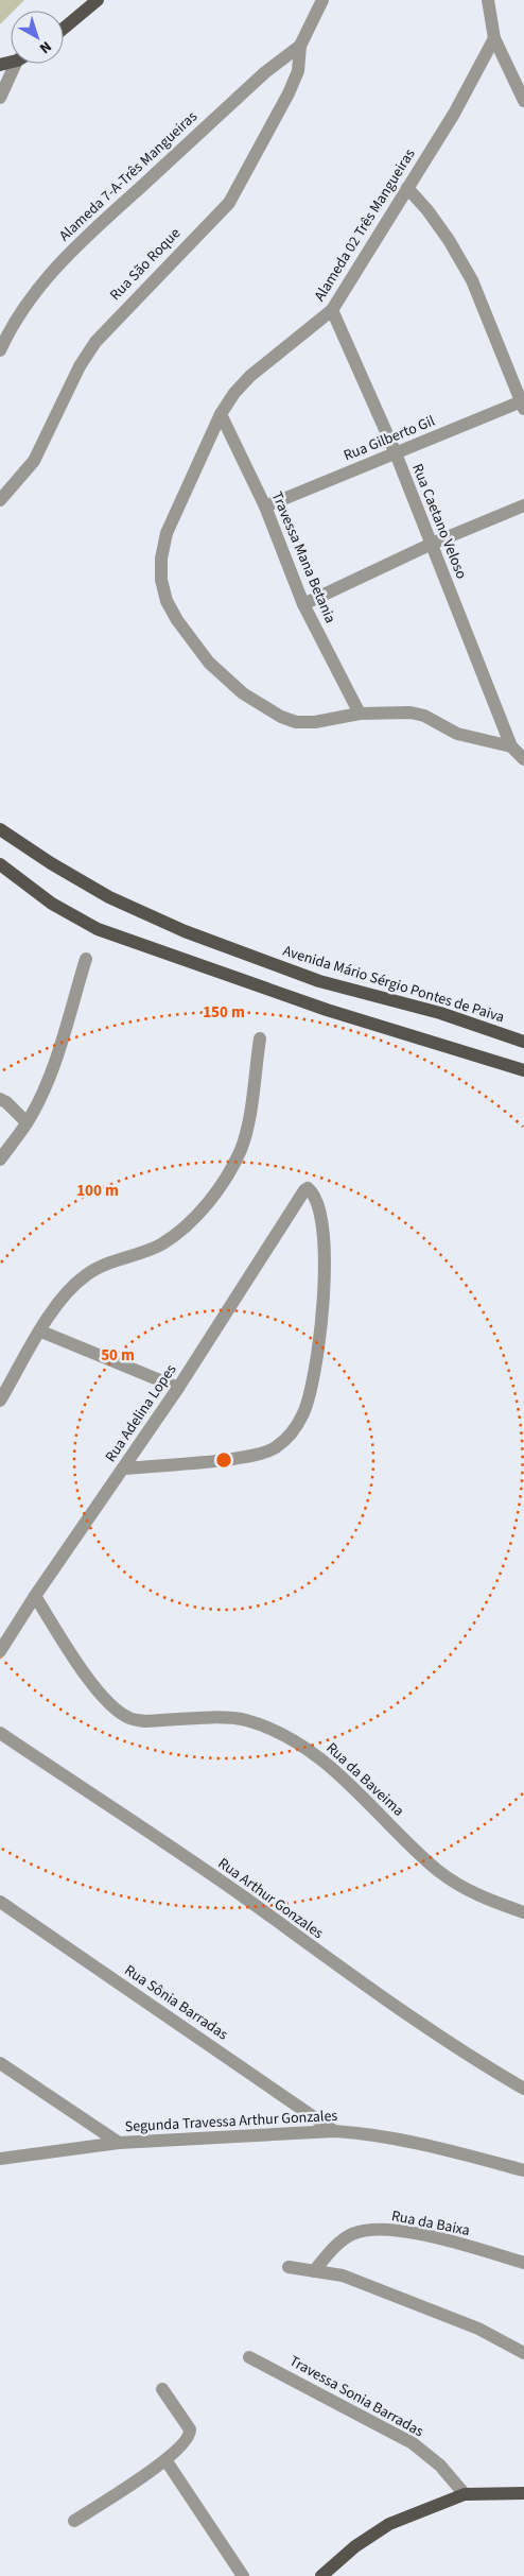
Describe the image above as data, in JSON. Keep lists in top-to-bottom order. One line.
{"streets":{"main road":["Avenida Mário Sérgio Pontes de Paiva"],"street":["Alameda 7-A-Três Mangueiras","Alameda 02 Três Mangueiras","Rua São Roque","Rua Gilberto Gil","Rua Caetano Veloso","Travessa Mana Betania","Rua Adelina Lopes","Rua da Baveima","Rua Arthur Gonzales","Rua Sônia Barradas","Segunda Travessa Arthur Gonzales","Rua da Baixa","Travessa Sonia Barradas"]},"crossings":[["Alameda 7-A-Três Mangueiras","Rua São Roque"],["Alameda 02 Três Mangueiras","Rua Caetano Veloso"],["Alameda 02 Três Mangueiras","Travessa Mana Betania"],["Rua Gilberto Gil","Rua Caetano Veloso"],["Rua Gilberto Gil","Travessa Mana Betania"],["Rua Adelina Lopes","Rua da Baveima"],["Rua Sônia Barradas","Segunda Travessa Arthur Gonzales"]],"north":"bottom right","rings":["150 m","100 m","50 m"]}
